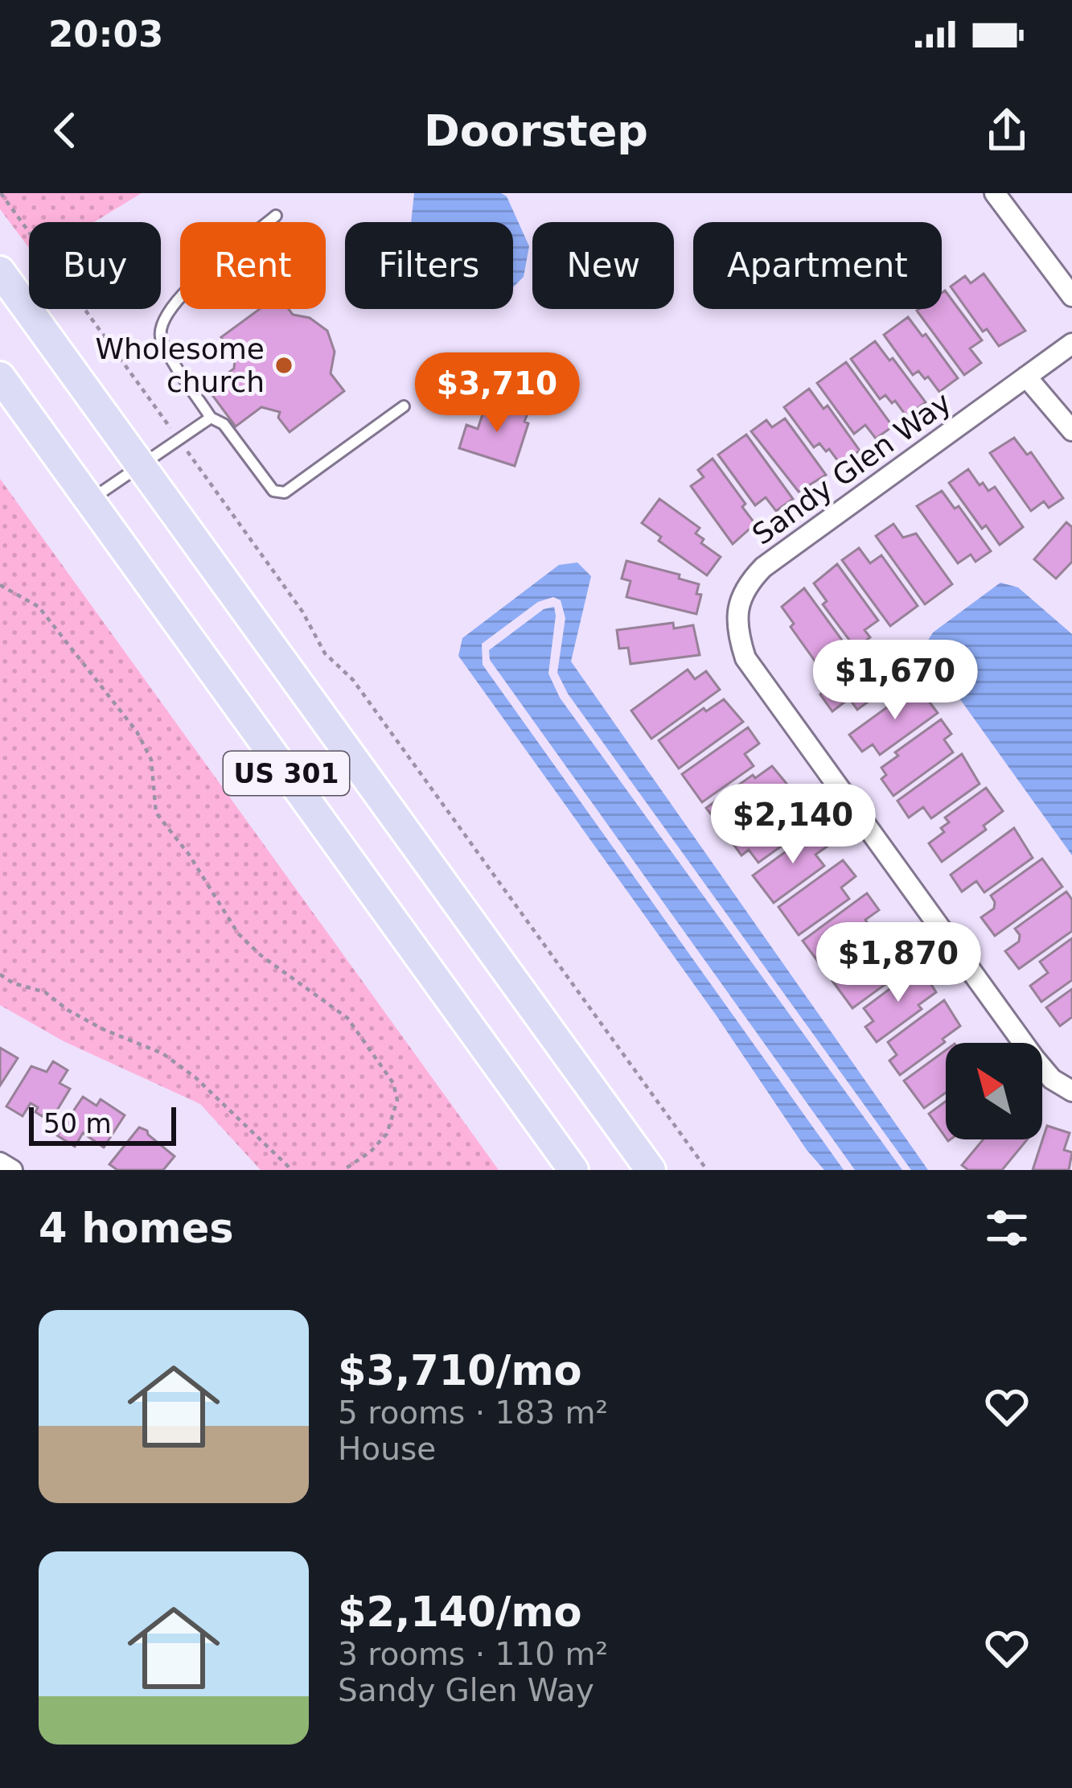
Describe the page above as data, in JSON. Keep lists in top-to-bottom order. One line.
{"streets":{"main road":["US 301"],"street":["Sandy Glen Way"]},"places":["Wholesome church"],"scale_bar":"50 m","north":"top left","page":{"status":"20:03","header":"Doorstep","chip":["Buy","Rent","Filters","New","Apartment"],"price":["$3,710","$1,670","$2,140","$1,870"],"scale":"50 m","heading":"4 homes","list":[{"name":"$3,710/mo","note":"5 rooms · 183 m² · House"},{"name":"$2,140/mo","note":"3 rooms · 110 m² · Sandy Glen Way"}]}}
